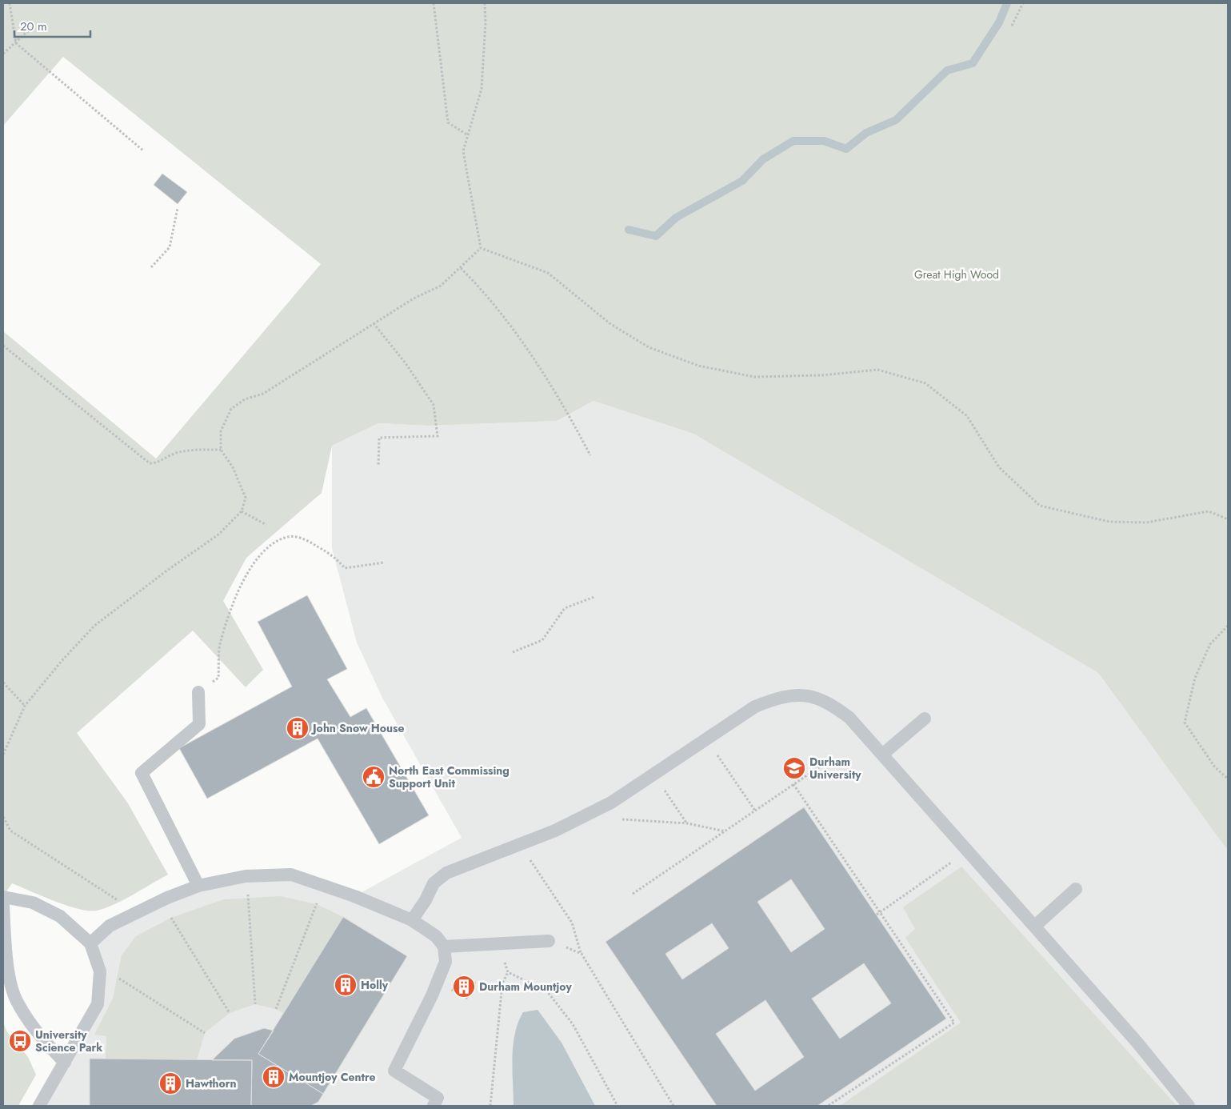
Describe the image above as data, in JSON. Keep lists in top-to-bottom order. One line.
{"parks":["Great High Wood"],"places":{"building":["John Snow House","Holly","Durham Mountjoy","Mountjoy Centre","Hawthorn"],"school or university":["Durham University"],"public building":["North East Commissing Support Unit"],"bus stop":["University Science Park"]},"scale_bar":"20 m"}
